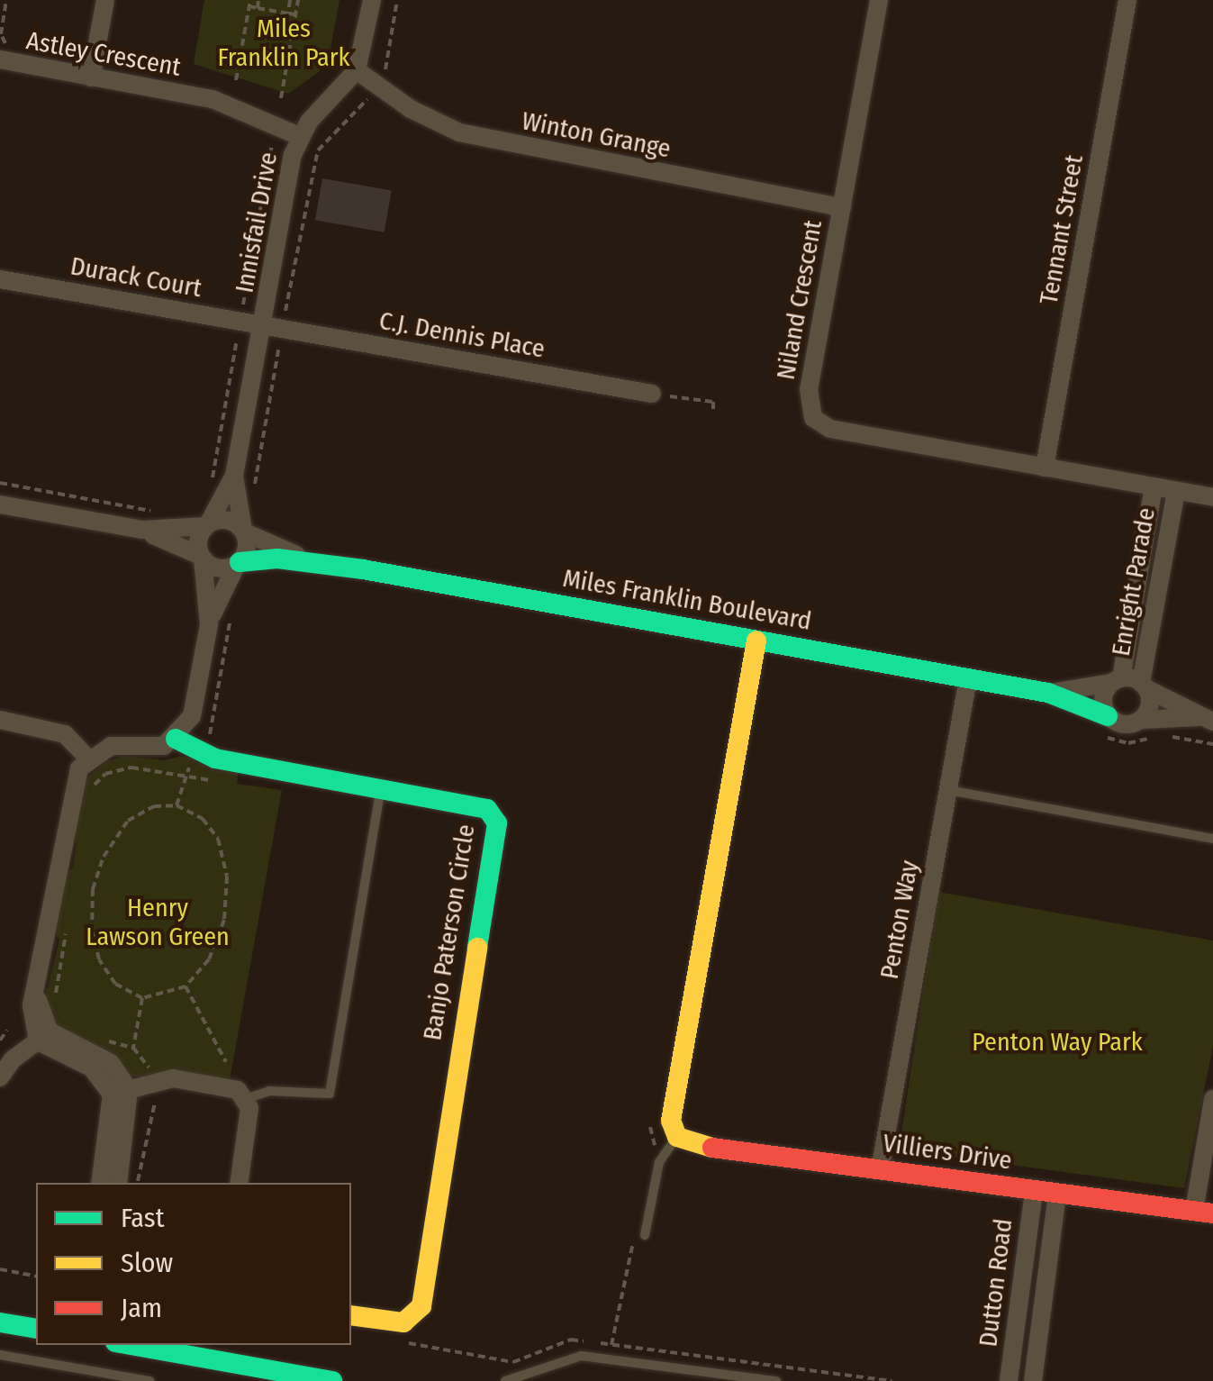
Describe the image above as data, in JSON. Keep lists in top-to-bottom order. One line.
{"streets":{"street":["Astley Crescent","Winton Grange","Innisfail Drive","Tennant Street","Durack Court","Niland Crescent","C.J. Dennis Place","Enright Parade","Miles Franklin Boulevard","Penton Way","Banjo Paterson Circle","Villiers Drive","Dutton Road"]},"crossings":[["Astley Crescent","Innisfail Drive"],["Winton Grange","Innisfail Drive"],["Winton Grange","Niland Crescent"],["Innisfail Drive","Durack Court"],["Innisfail Drive","C.J. Dennis Place"],["Innisfail Drive","Miles Franklin Boulevard"],["Tennant Street","Niland Crescent"],["Durack Court","C.J. Dennis Place"],["Niland Crescent","Enright Parade"],["Enright Parade","Miles Franklin Boulevard"],["Miles Franklin Boulevard","Penton Way"],["Penton Way","Villiers Drive"],["Villiers Drive","Dutton Road"]],"parks":["Miles Franklin Park","Henry Lawson Green","Penton Way Park"],"legend":["Fast","Slow","Jam"]}
